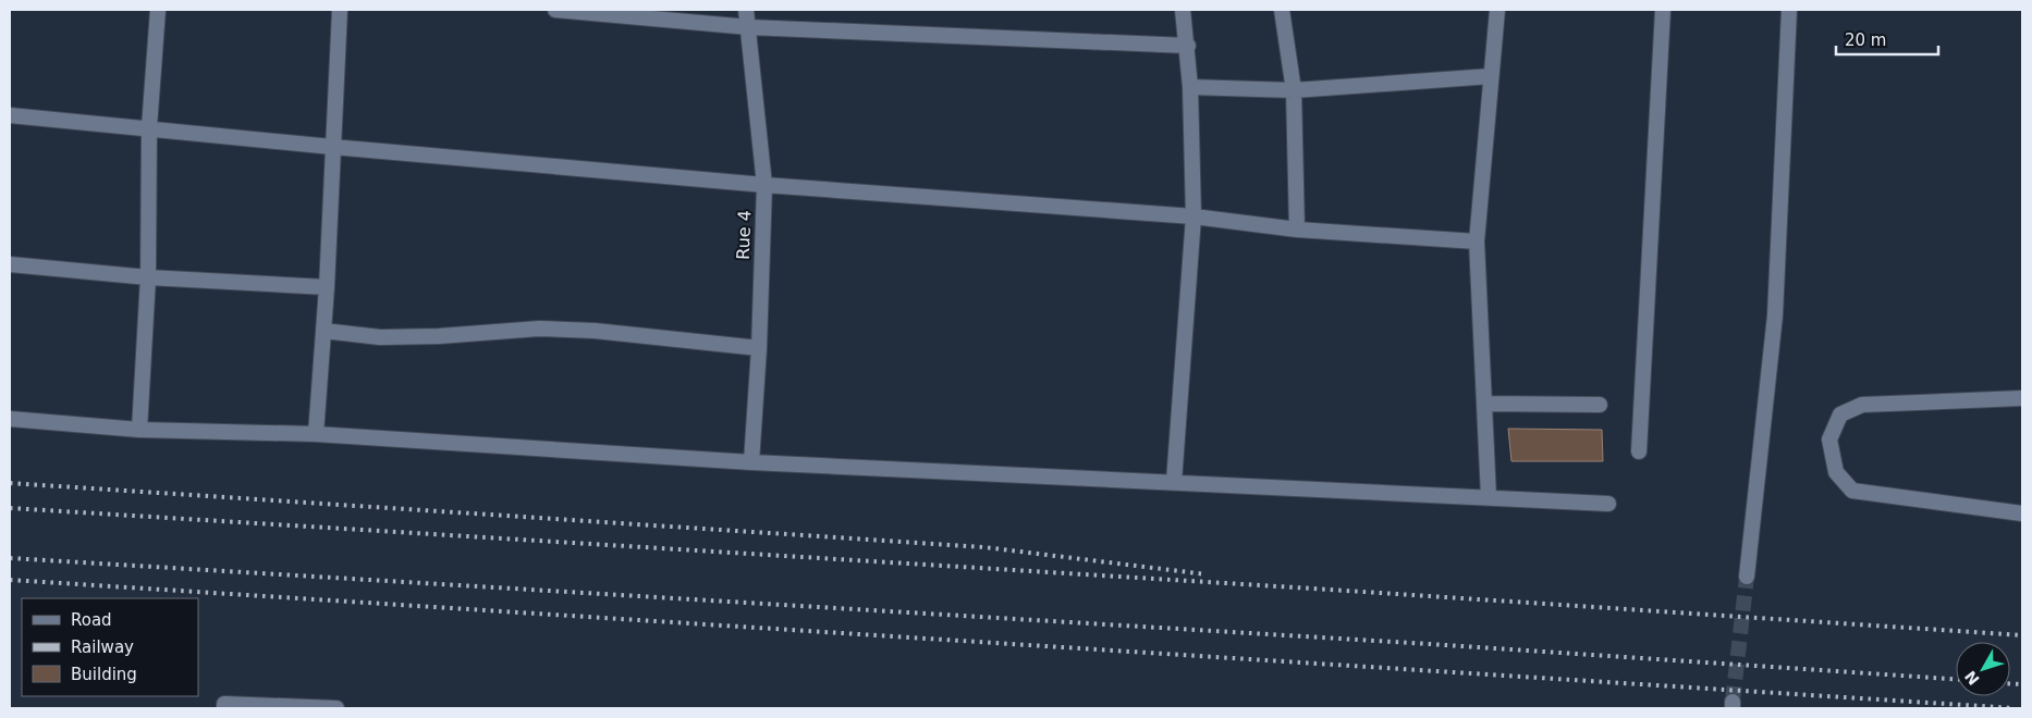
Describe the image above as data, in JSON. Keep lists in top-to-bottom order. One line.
{"streets":{"street":["Rue 4"]},"legend":["Road","Railway","Building"],"scale_bar":"20 m","north":"bottom left"}
